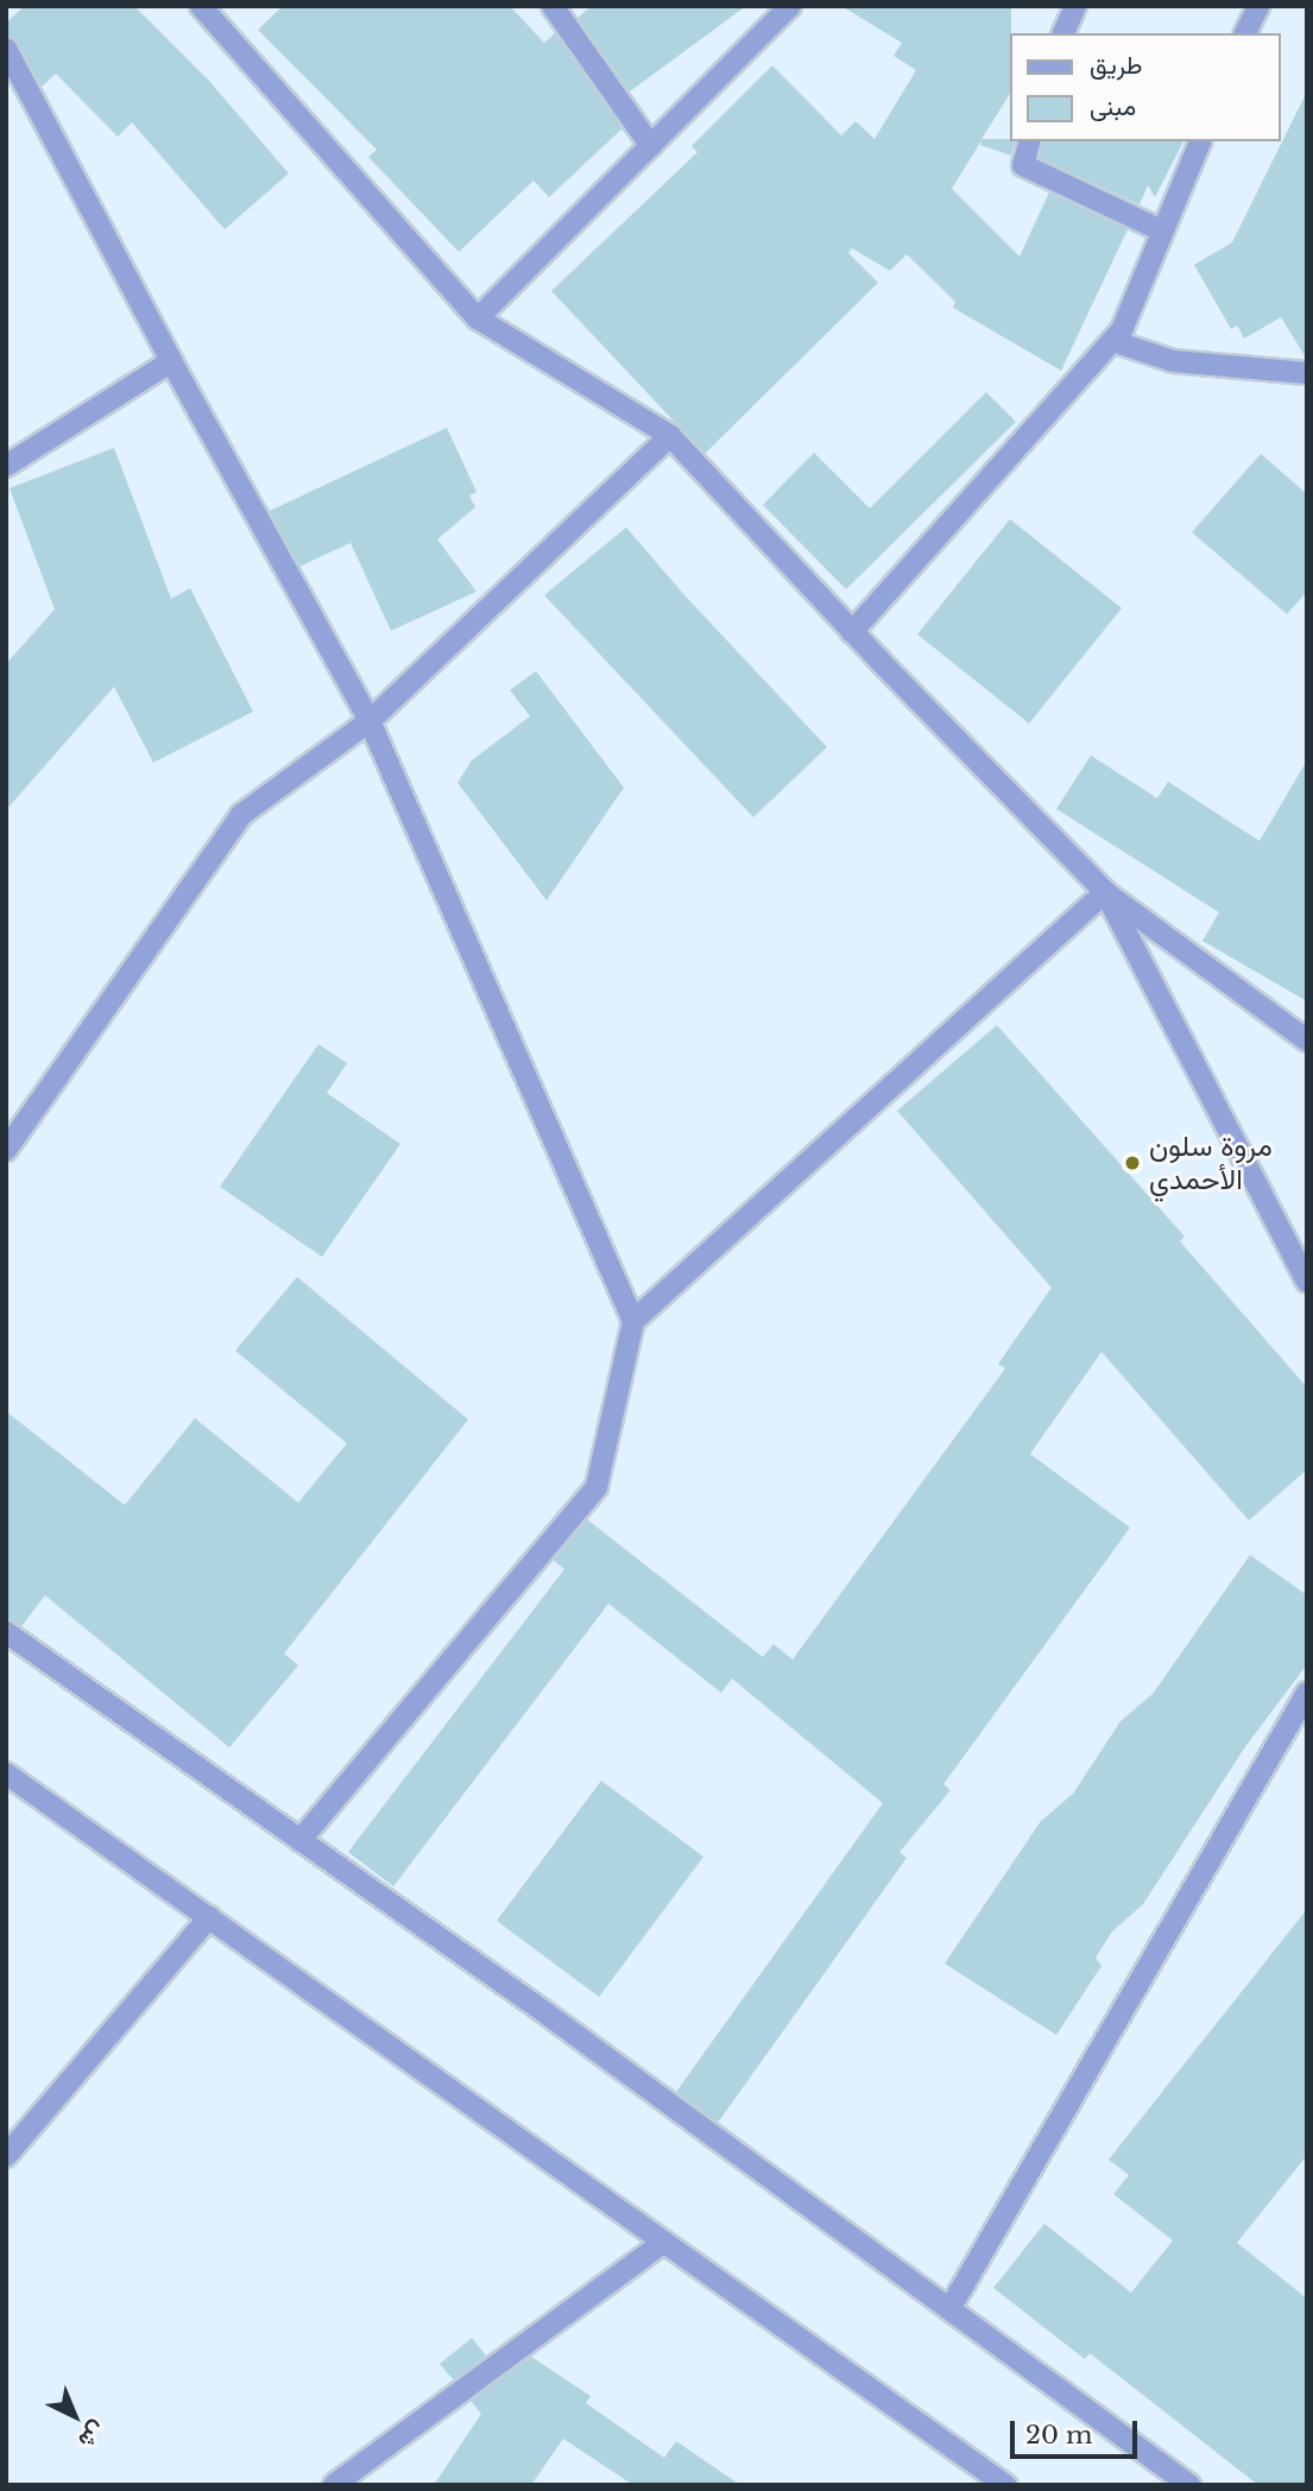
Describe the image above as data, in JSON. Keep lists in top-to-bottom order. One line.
{"places":["مروة سلون الأحمدي"],"legend":["طريق","مبنى"],"scale_bar":"20 m","north":"bottom right"}
